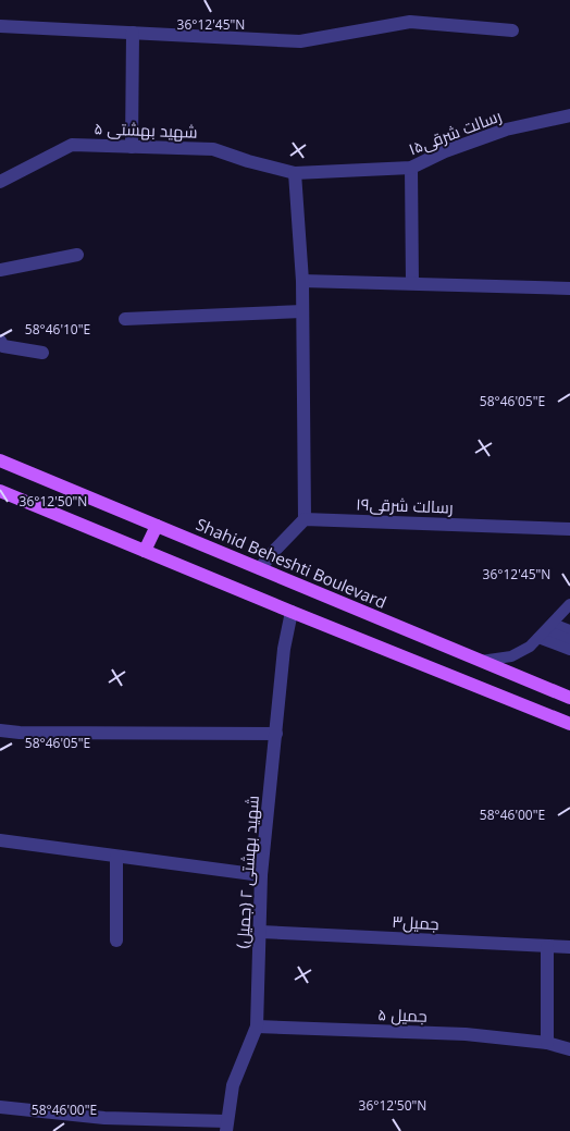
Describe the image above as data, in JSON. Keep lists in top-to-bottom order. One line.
{"streets":{"main road":["Shahid Beheshti Boulevard"],"street":["شهید بهشتی ۵","رسالت شرقی۱۵","رسالت شرقی۱۹","شهید بهشتی ۲ (جمیل)","جمیل۳","جمیل ۵"]},"crossings":[["شهید بهشتی ۵","رسالت شرقی۱۵"],["شهید بهشتی ۲ (جمیل)","جمیل۳"],["شهید بهشتی ۲ (جمیل)","جمیل ۵"]],"coordinates":["36°12'45\"N","58°46'10\"E","58°46'05\"E","36°12'50\"N","58°46'00\"E"]}
